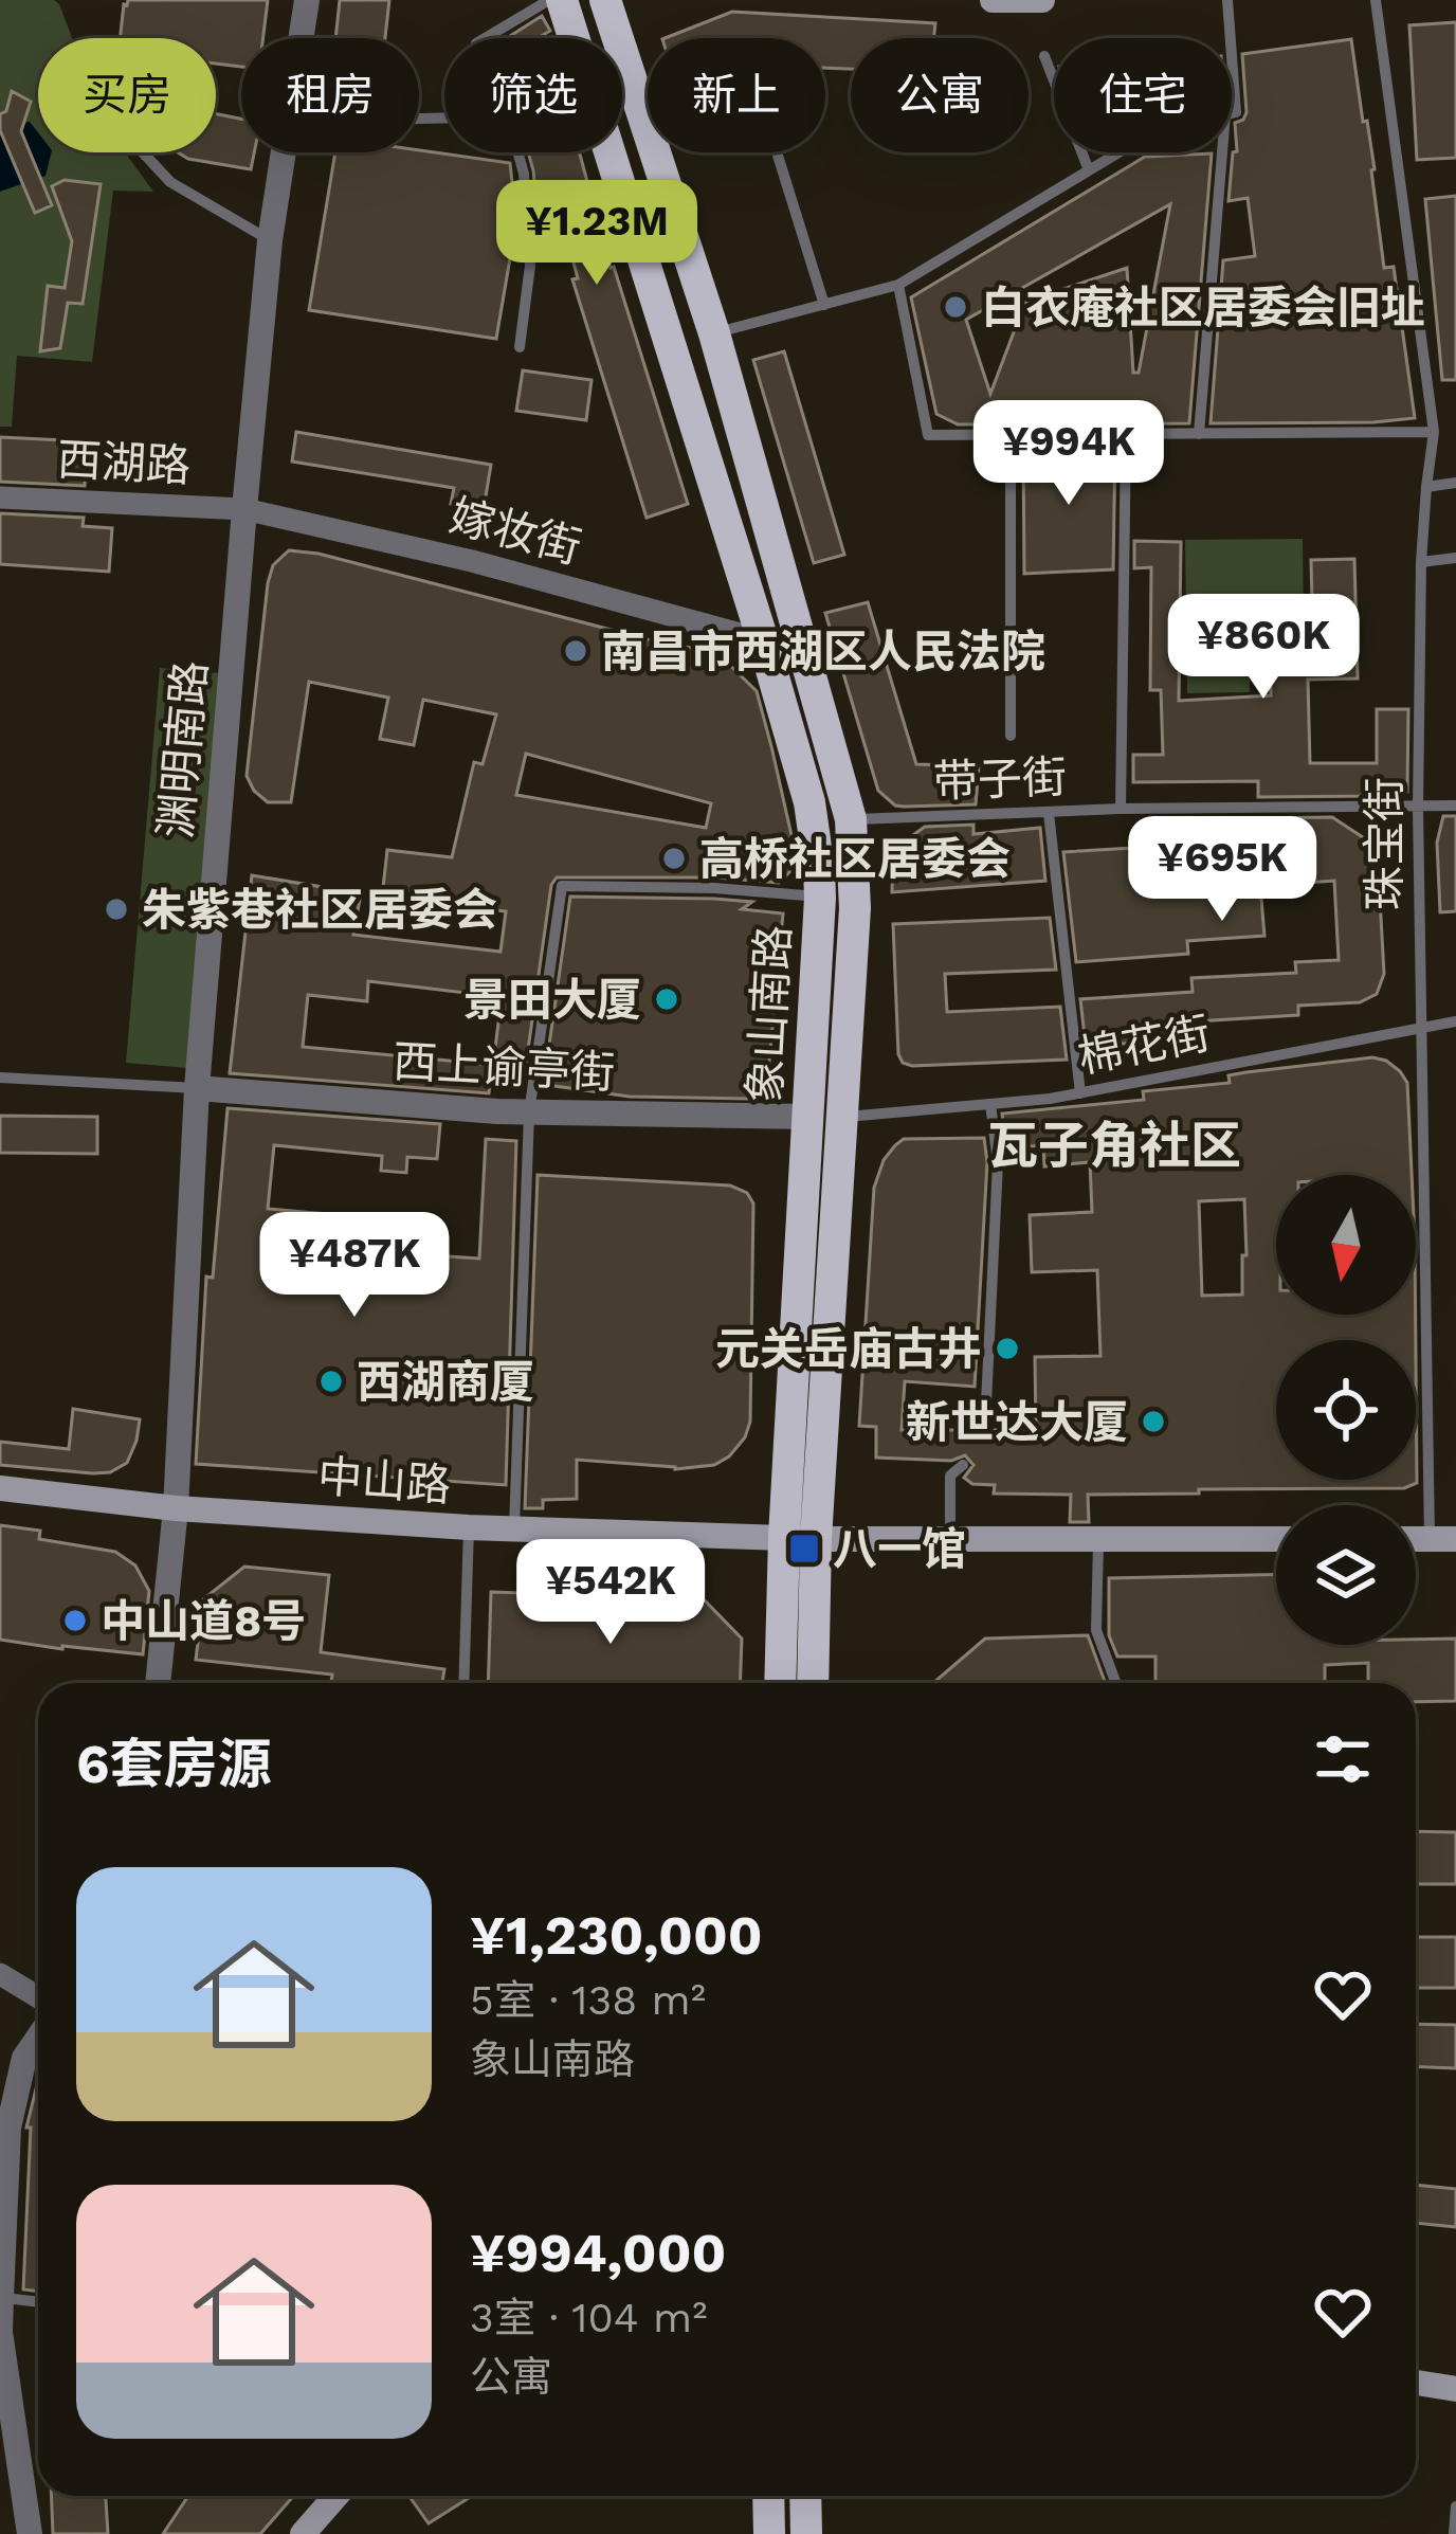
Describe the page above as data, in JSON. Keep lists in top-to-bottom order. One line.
{"streets":{"main road":["象山南路","中山路"],"street":["西湖路","嫁妆街","渊明南路","西上谕亭街"],"lane":["带子街","珠宝街","棉花街"]},"crossings":[["西湖路","嫁妆街"],["西湖路","渊明南路"],["嫁妆街","渊明南路"],["嫁妆街","象山南路"],["渊明南路","西上谕亭街"],["渊明南路","中山路"],["带子街","珠宝街"],["带子街","象山南路"],["珠宝街","棉花街"],["象山南路","棉花街"],["象山南路","西上谕亭街"],["象山南路","中山路"]],"districts":["瓦子角社区"],"places":{"other":["白衣庵社区居委会旧址","南昌市西湖区人民法院","高桥社区居委会","朱紫巷社区居委会","景田大厦","元关岳庙古井","西湖商厦","新世达大厦","中山道8号"],"transit":["八一馆"]},"north":"bottom","page":{"chip":["买房","租房","筛选","新上","公寓","住宅"],"price":["¥1.23M","¥994K","¥860K","¥695K","¥487K","¥542K"],"heading":"6套房源","list":[{"name":"¥1,230,000","note":"5室 · 138 m² · 象山南路"},{"name":"¥994,000","note":"3室 · 104 m² · 公寓"}]}}
